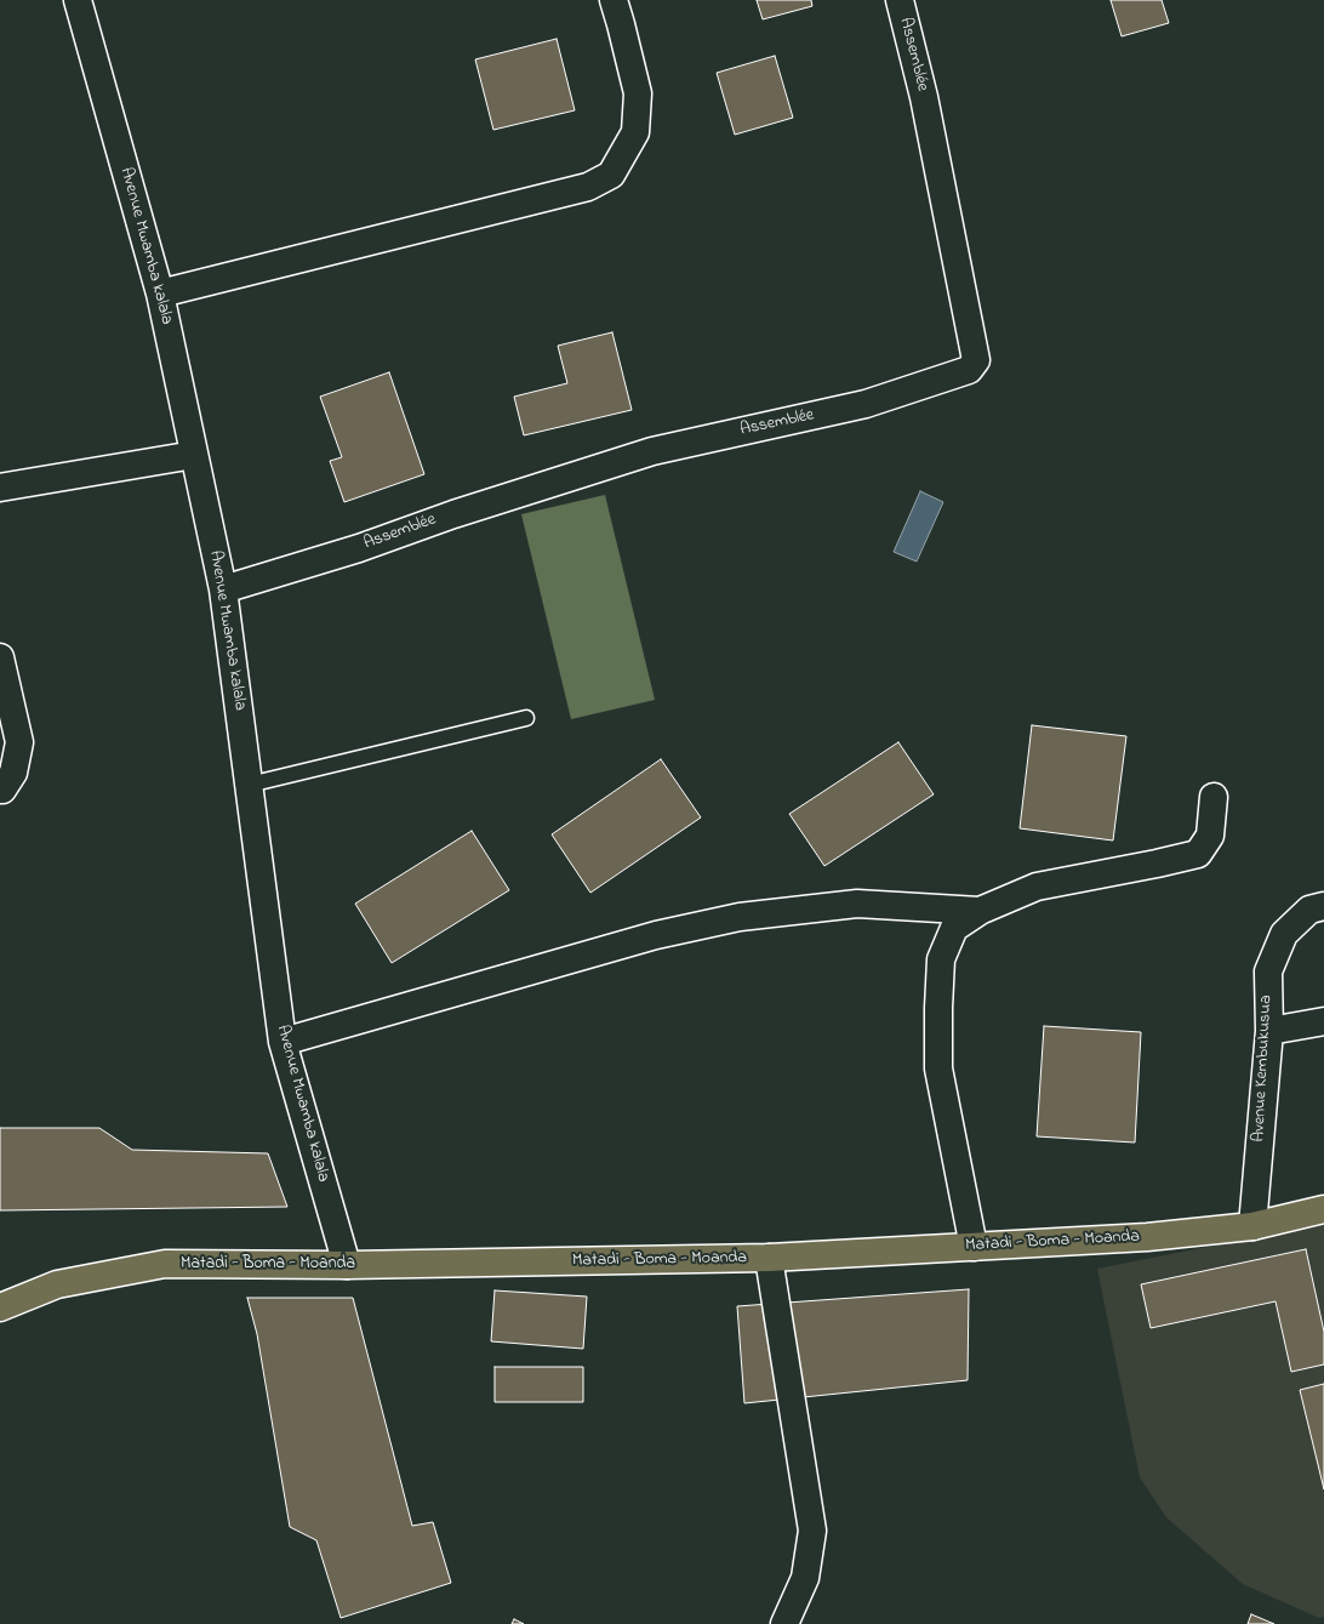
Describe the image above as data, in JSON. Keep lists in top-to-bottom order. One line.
{"streets":{"highway":["Matadi - Boma - Moanda"],"street":["Assemblée","Avenue Mwamba kalala","Avenue Kembukusua"]},"crossings":[["Assemblée","Avenue Mwamba kalala"],["Avenue Mwamba kalala","Matadi - Boma - Moanda"],["Avenue Kembukusua","Matadi - Boma - Moanda"]]}
